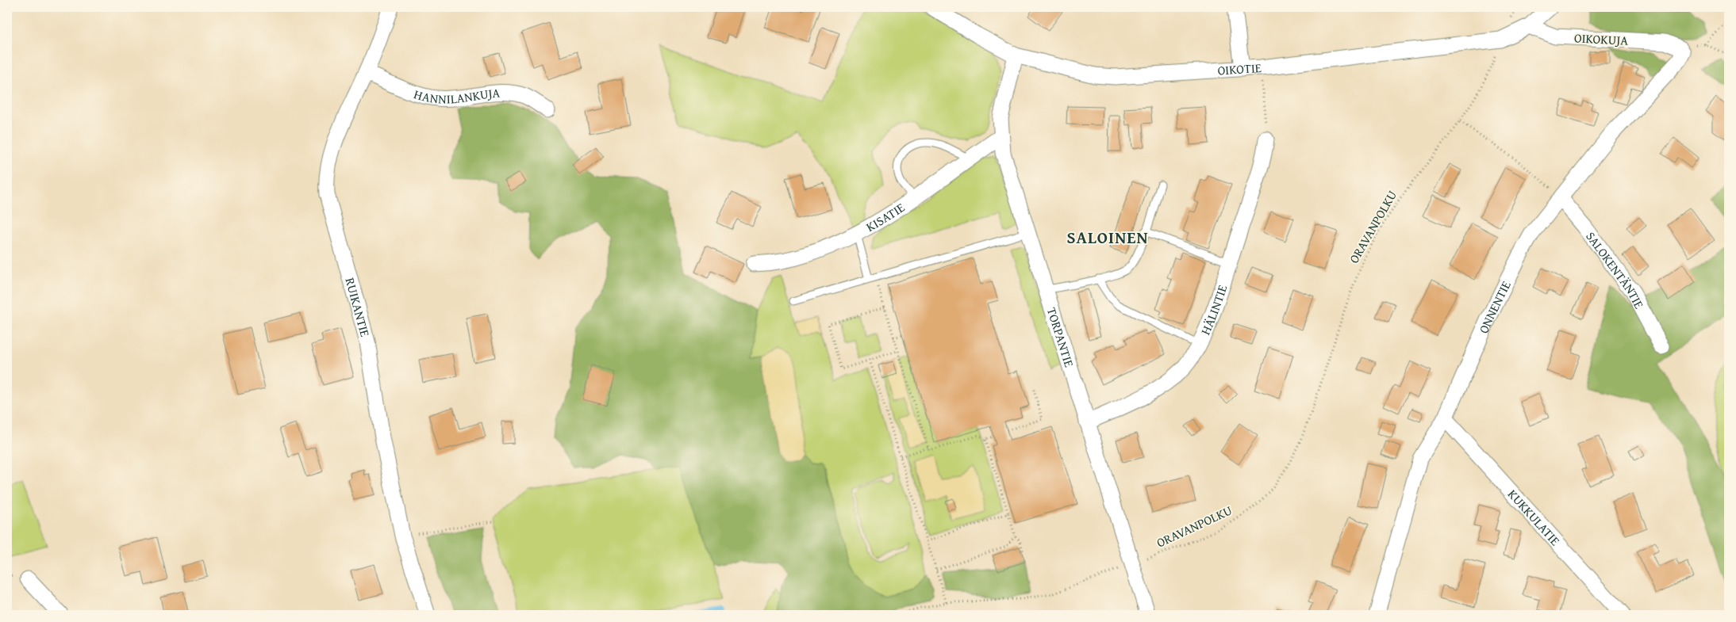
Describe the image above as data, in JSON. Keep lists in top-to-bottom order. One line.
{"streets":{"street":["OIKOKUJA","OIKOTIE","HANNILANKUJA","KISATIE","SALOKENTÄNTIE","RUIKANTIE","ONNENTIE","HÄLINTIE","TORPANTIE","KUKKULATIE"],"path":["ORAVANPOLKU"]},"crossings":[["OIKOKUJA","OIKOTIE"],["OIKOKUJA","ONNENTIE"],["OIKOTIE","ORAVANPOLKU"],["OIKOTIE","TORPANTIE"],["HANNILANKUJA","RUIKANTIE"],["KISATIE","TORPANTIE"],["ORAVANPOLKU","TORPANTIE"],["SALOKENTÄNTIE","ONNENTIE"],["ONNENTIE","KUKKULATIE"],["HÄLINTIE","TORPANTIE"]],"districts":["SALOINEN"]}
